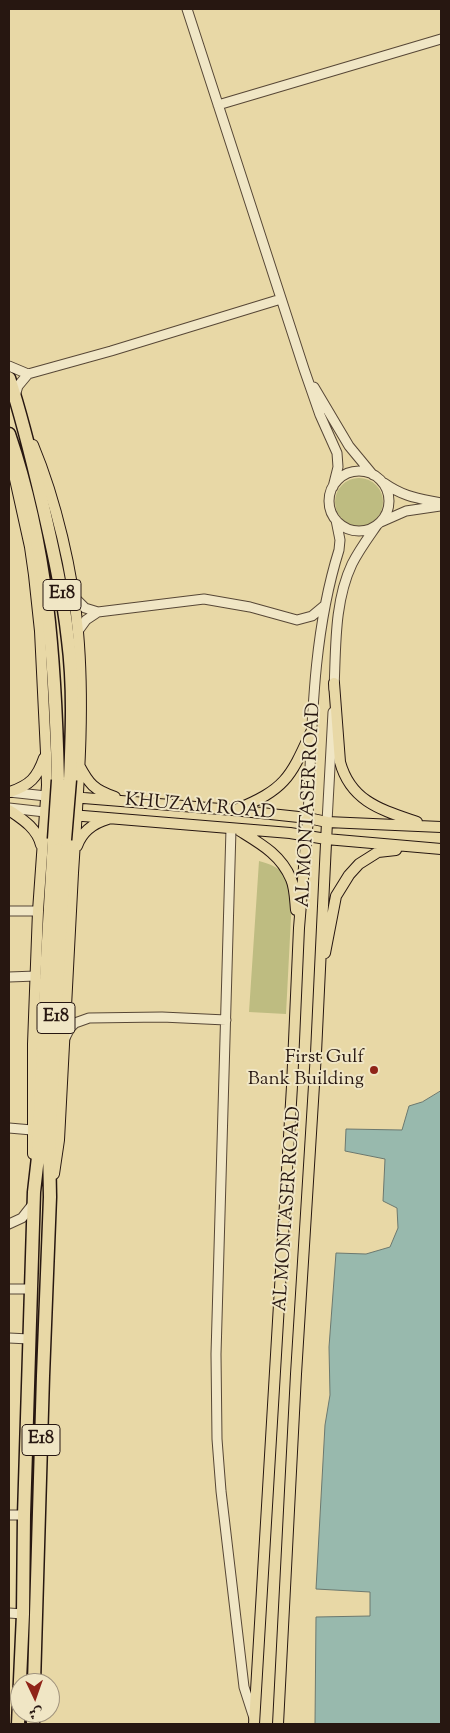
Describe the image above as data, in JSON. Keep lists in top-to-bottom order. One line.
{"streets":{"highway":["E18"],"main road":["AL MONTASER ROAD","KHUZAM ROAD"]},"crossings":[["AL MONTASER ROAD","KHUZAM ROAD"]],"places":["First Gulf Bank Building"],"north":"bottom"}
